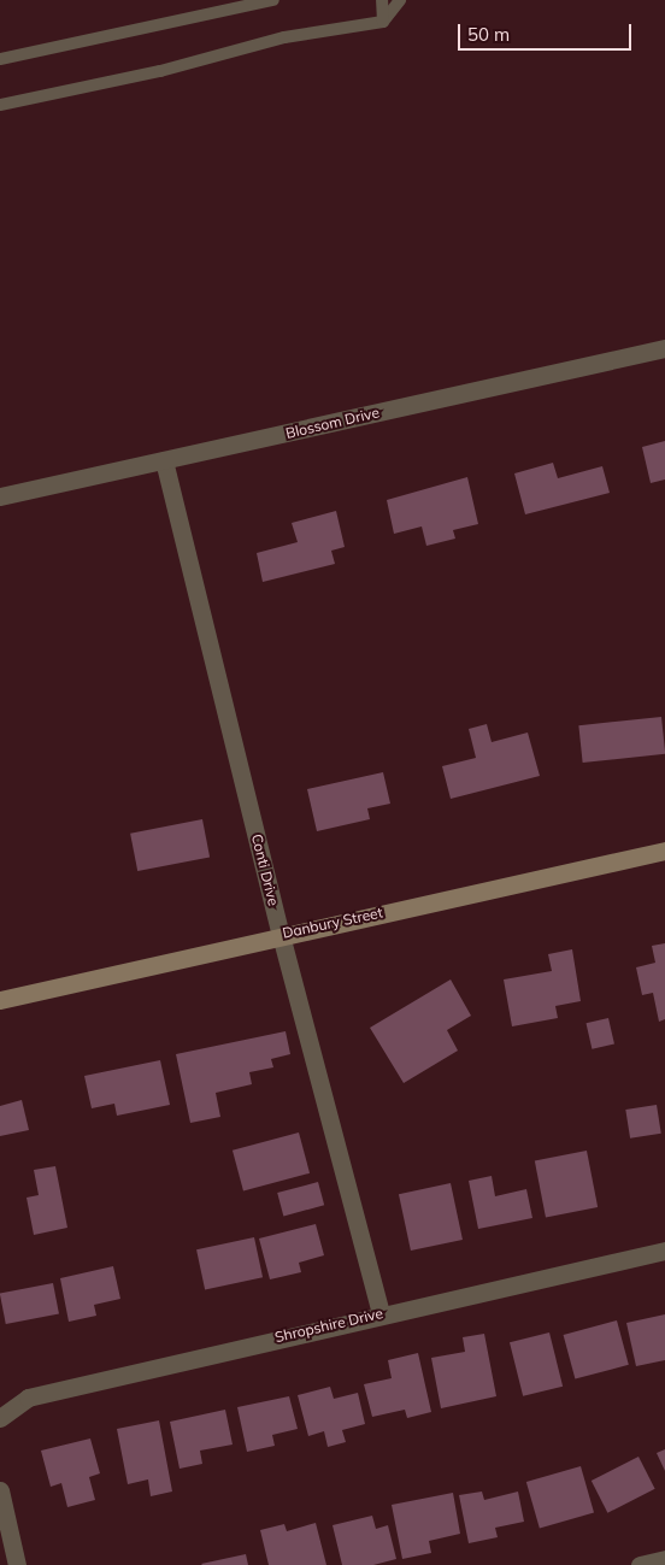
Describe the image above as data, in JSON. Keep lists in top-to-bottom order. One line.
{"streets":{"street":["Blossom Drive","Conti Drive","Danbury Street","Shropshire Drive"]},"crossings":[["Blossom Drive","Conti Drive"],["Conti Drive","Danbury Street"],["Conti Drive","Shropshire Drive"]],"scale_bar":"50 m"}
